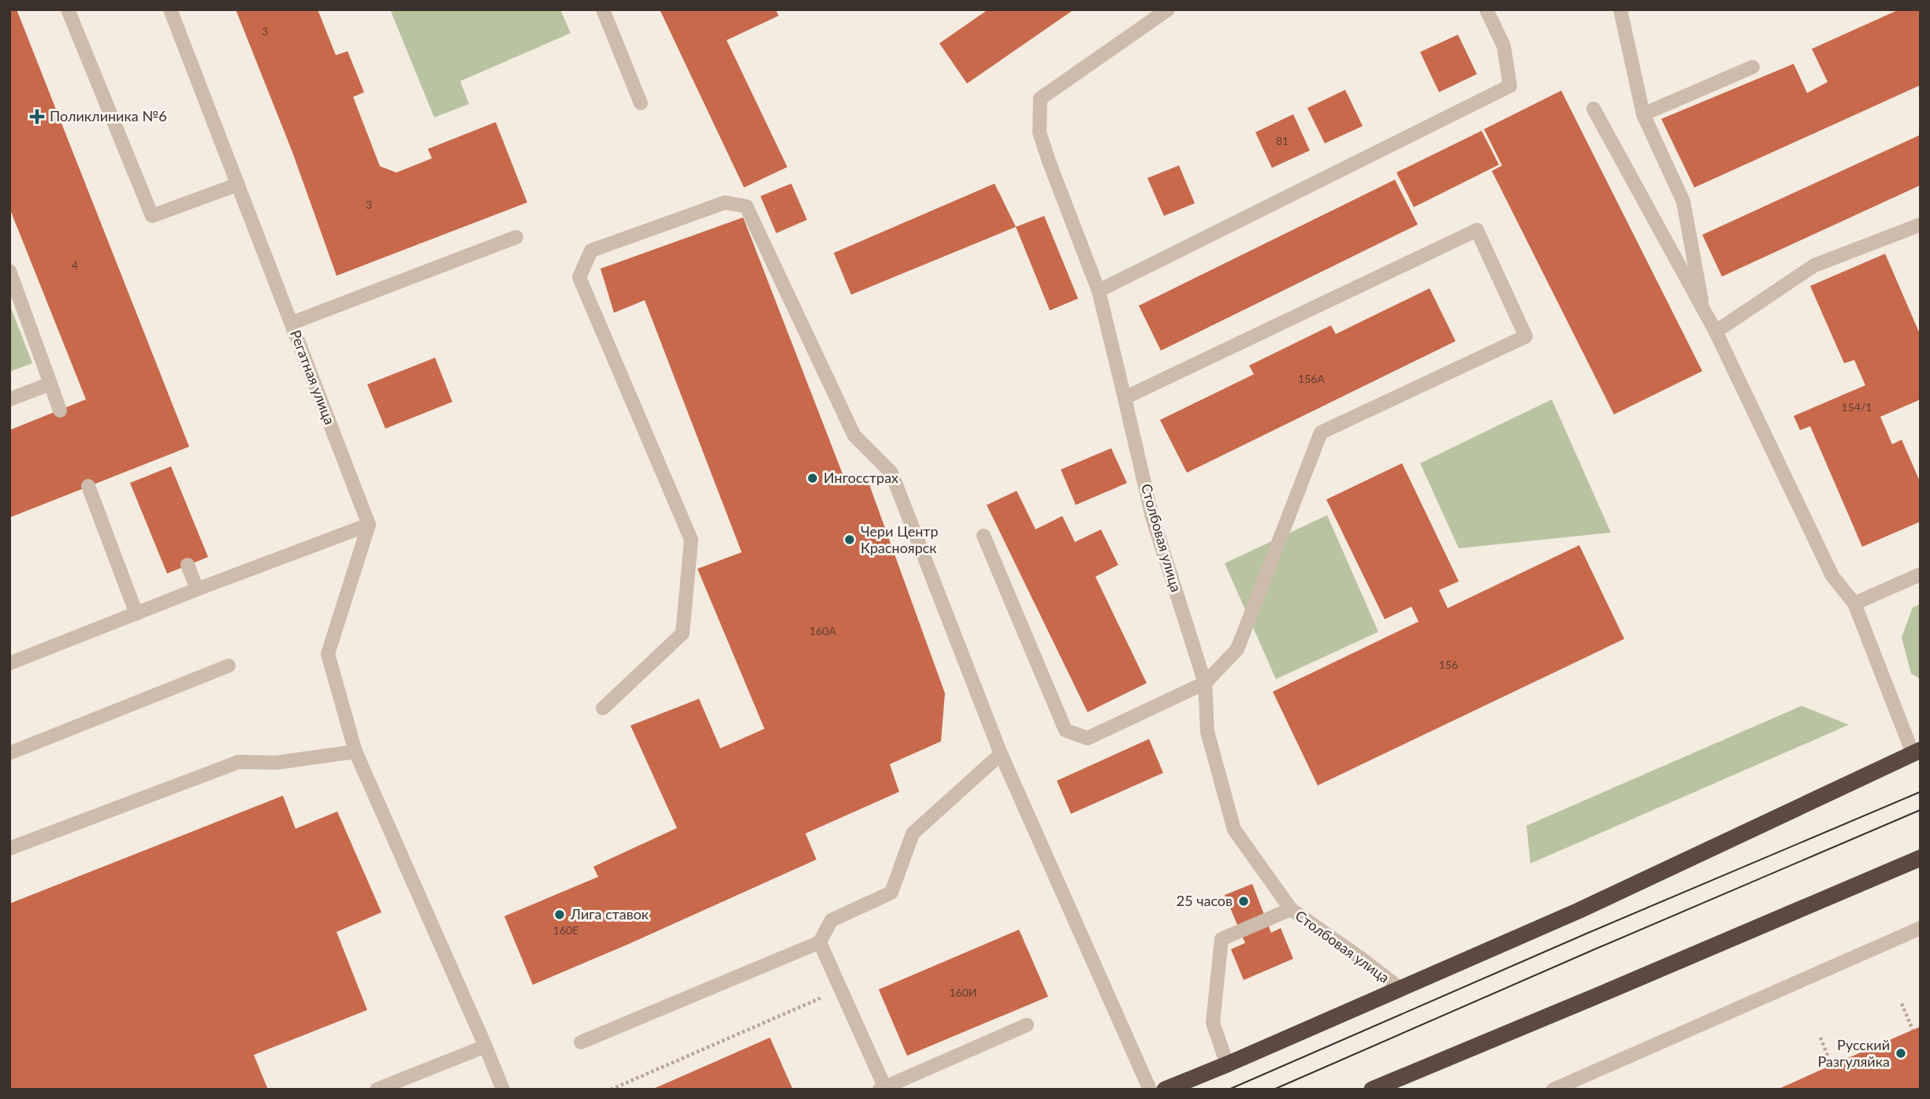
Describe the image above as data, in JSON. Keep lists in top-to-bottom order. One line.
{"streets":{"street":["Регатная улица","Столбовая улица"]},"places":{"health":["Поликлиника №6"],"other":["Ингосстрах","Чери Центр Красноярск","25 часов","Лига ставок","Русский Разгуляйка"]},"house_numbers":["3","81","3","4","156А","154/1","160А","156","160Е","160И"]}
